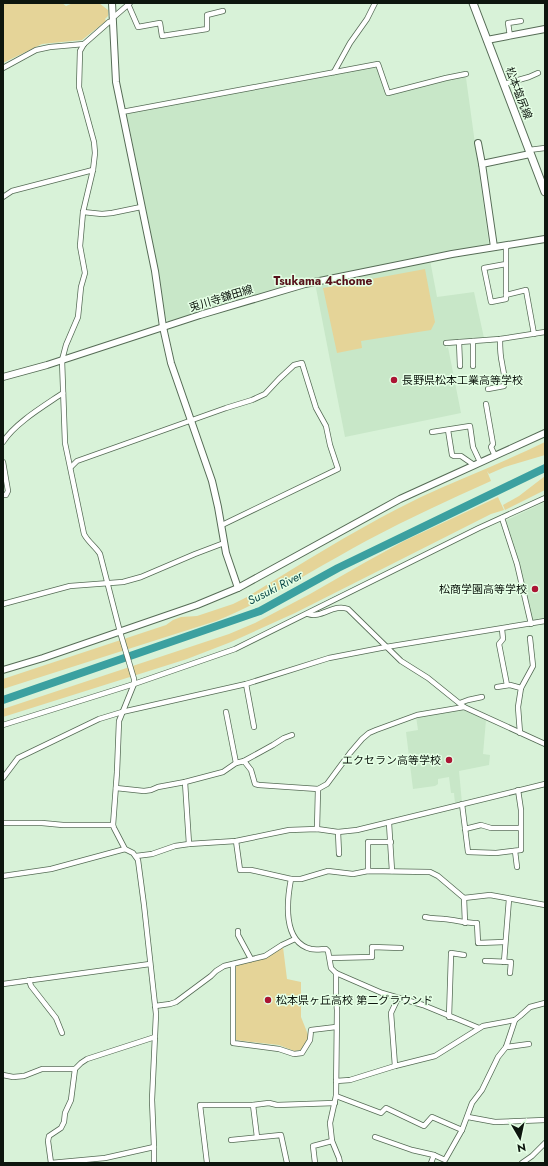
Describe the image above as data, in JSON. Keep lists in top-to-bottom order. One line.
{"streets":{"main road":["松本塩尻線"],"street":["兎川寺鎌田線"]},"districts":["Tsukama 4-chome"],"water":["Susuki River"],"places":["長野県松本工業高等学校","松商学園高等学校","エクセラン高等学校","松本県ヶ丘高校 第二グラウンド"],"north":"bottom"}
